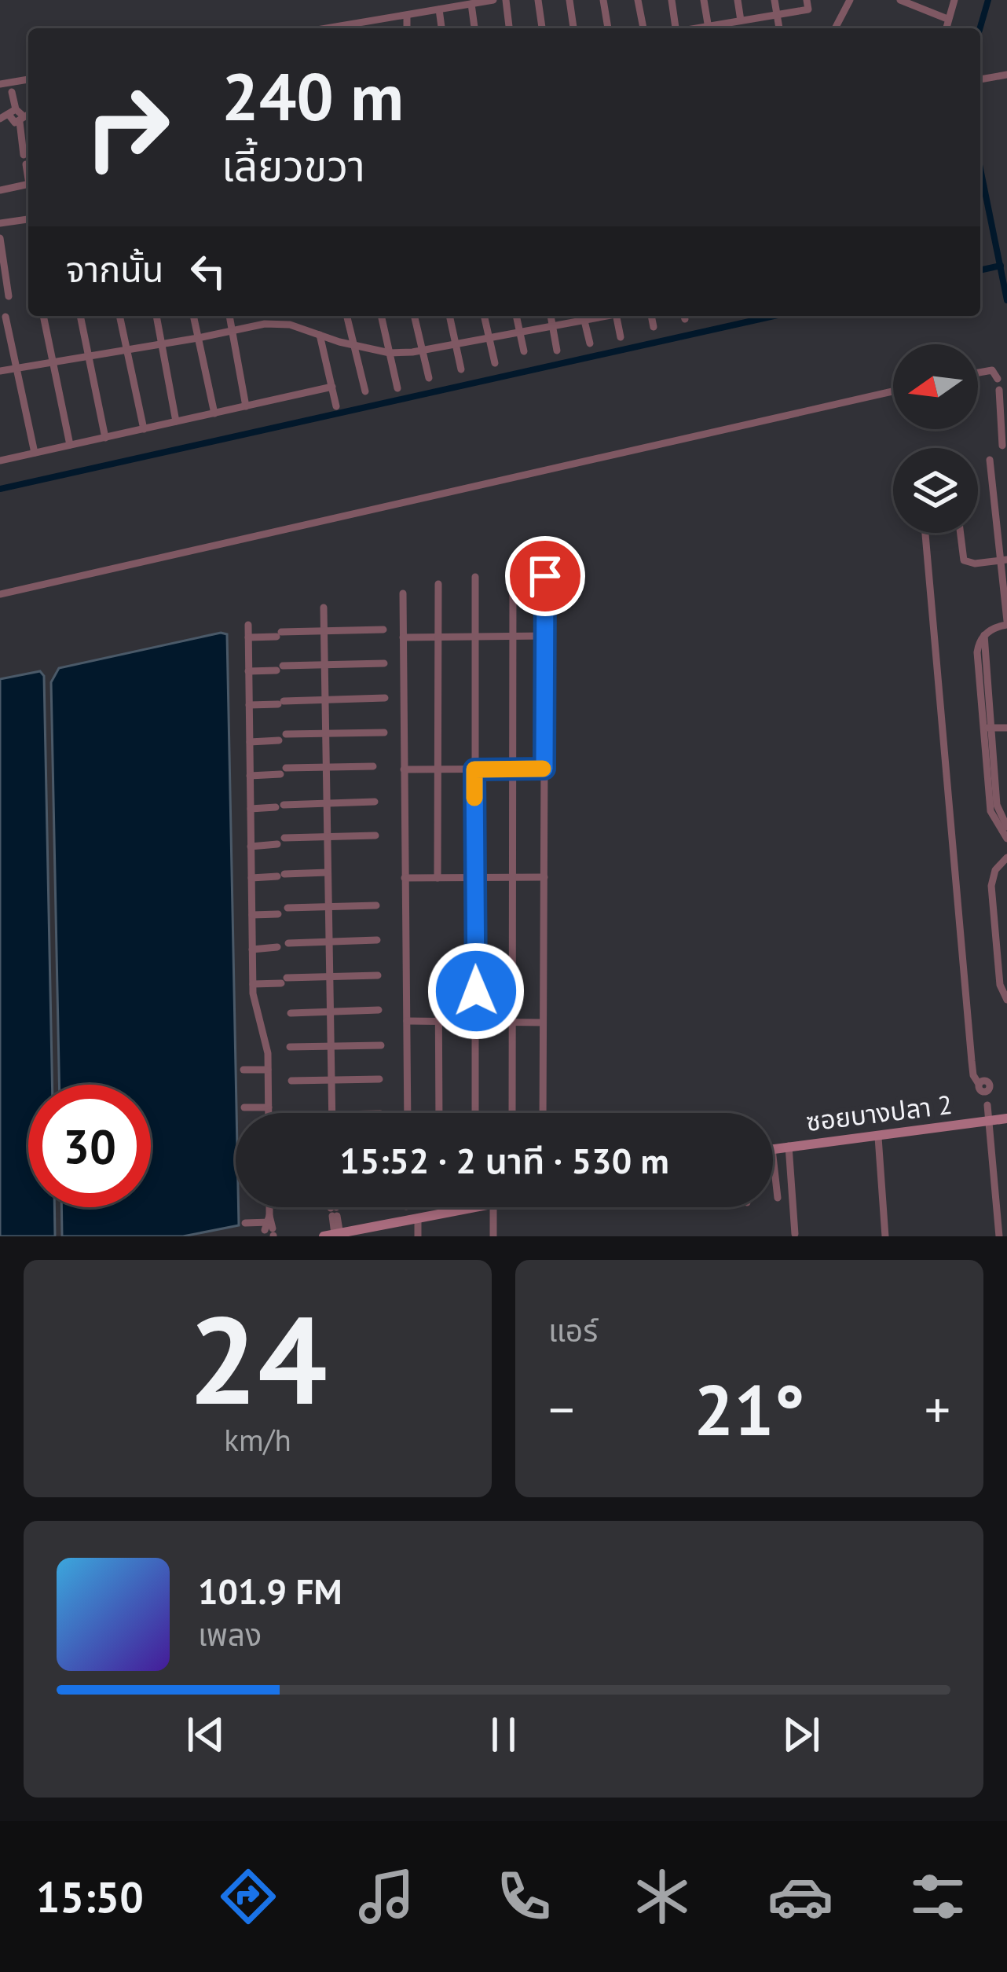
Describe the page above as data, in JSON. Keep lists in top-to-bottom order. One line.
{"streets":{"street":["ซอยบางปลา 2"]},"north":"left","page":{"turn":["240 m","เลี้ยวขวา"],"then":"จากนั้น","limit":"30","trip":"15:52 · 2 นาที · 530 m","tile":[["24","km/h"],"แอร์"],"heat":["−","21°","+"],"song":["101.9 FM","เพลง"],"tabs":"15:50"}}
